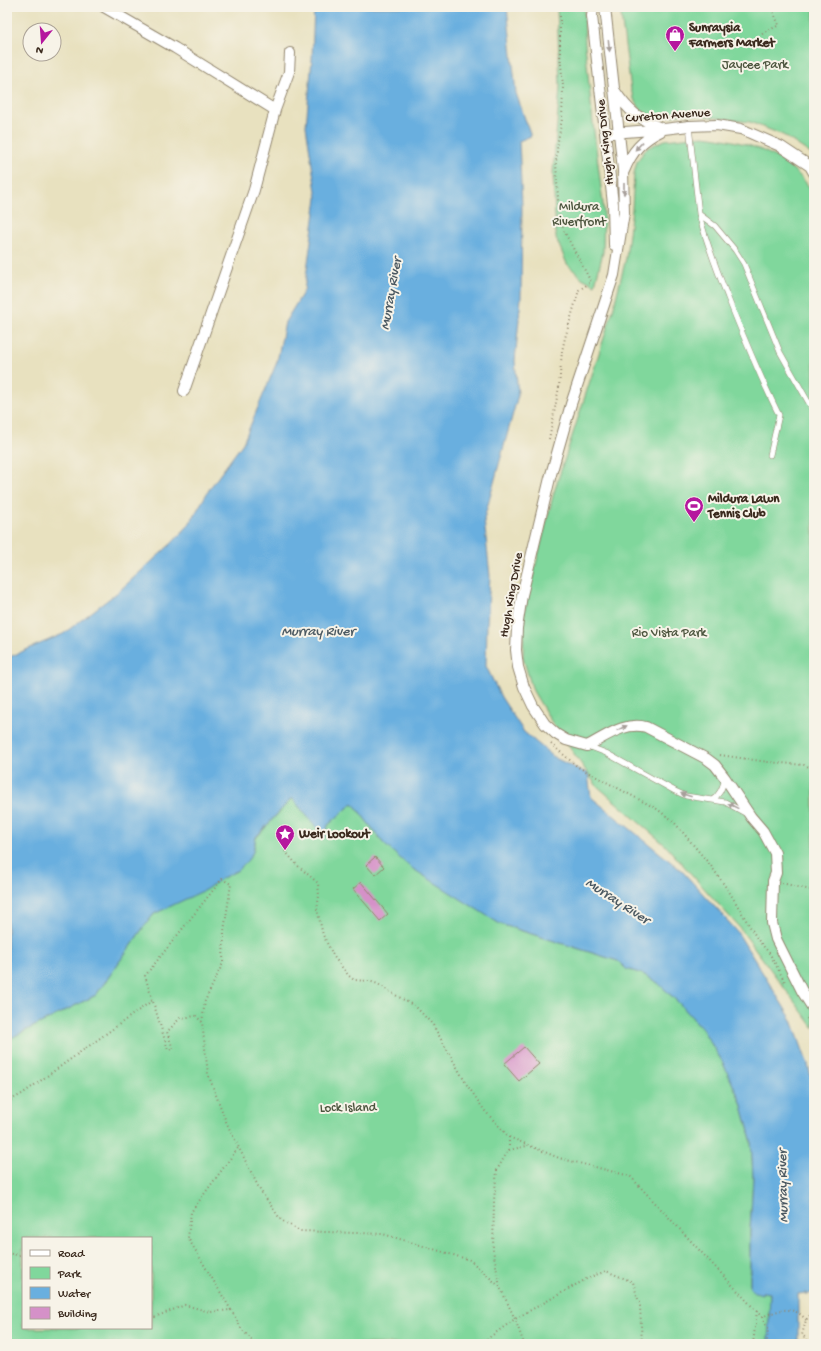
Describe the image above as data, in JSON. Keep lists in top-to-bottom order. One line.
{"streets":{"street":["Cureton Avenue","Hugh King Drive"]},"crossings":[["Cureton Avenue","Hugh King Drive"]],"water":["Murray River"],"parks":["Jaycee Park","Mildura Riverfront","Rio Vista Park","Lock Island"],"places":{"shop":["Sunraysia Farmers Market"],"sports":["Mildura Lawn Tennis Club"],"place":["Weir Lookout"]},"legend":["Road","Park","Water","Building"],"north":"bottom"}
